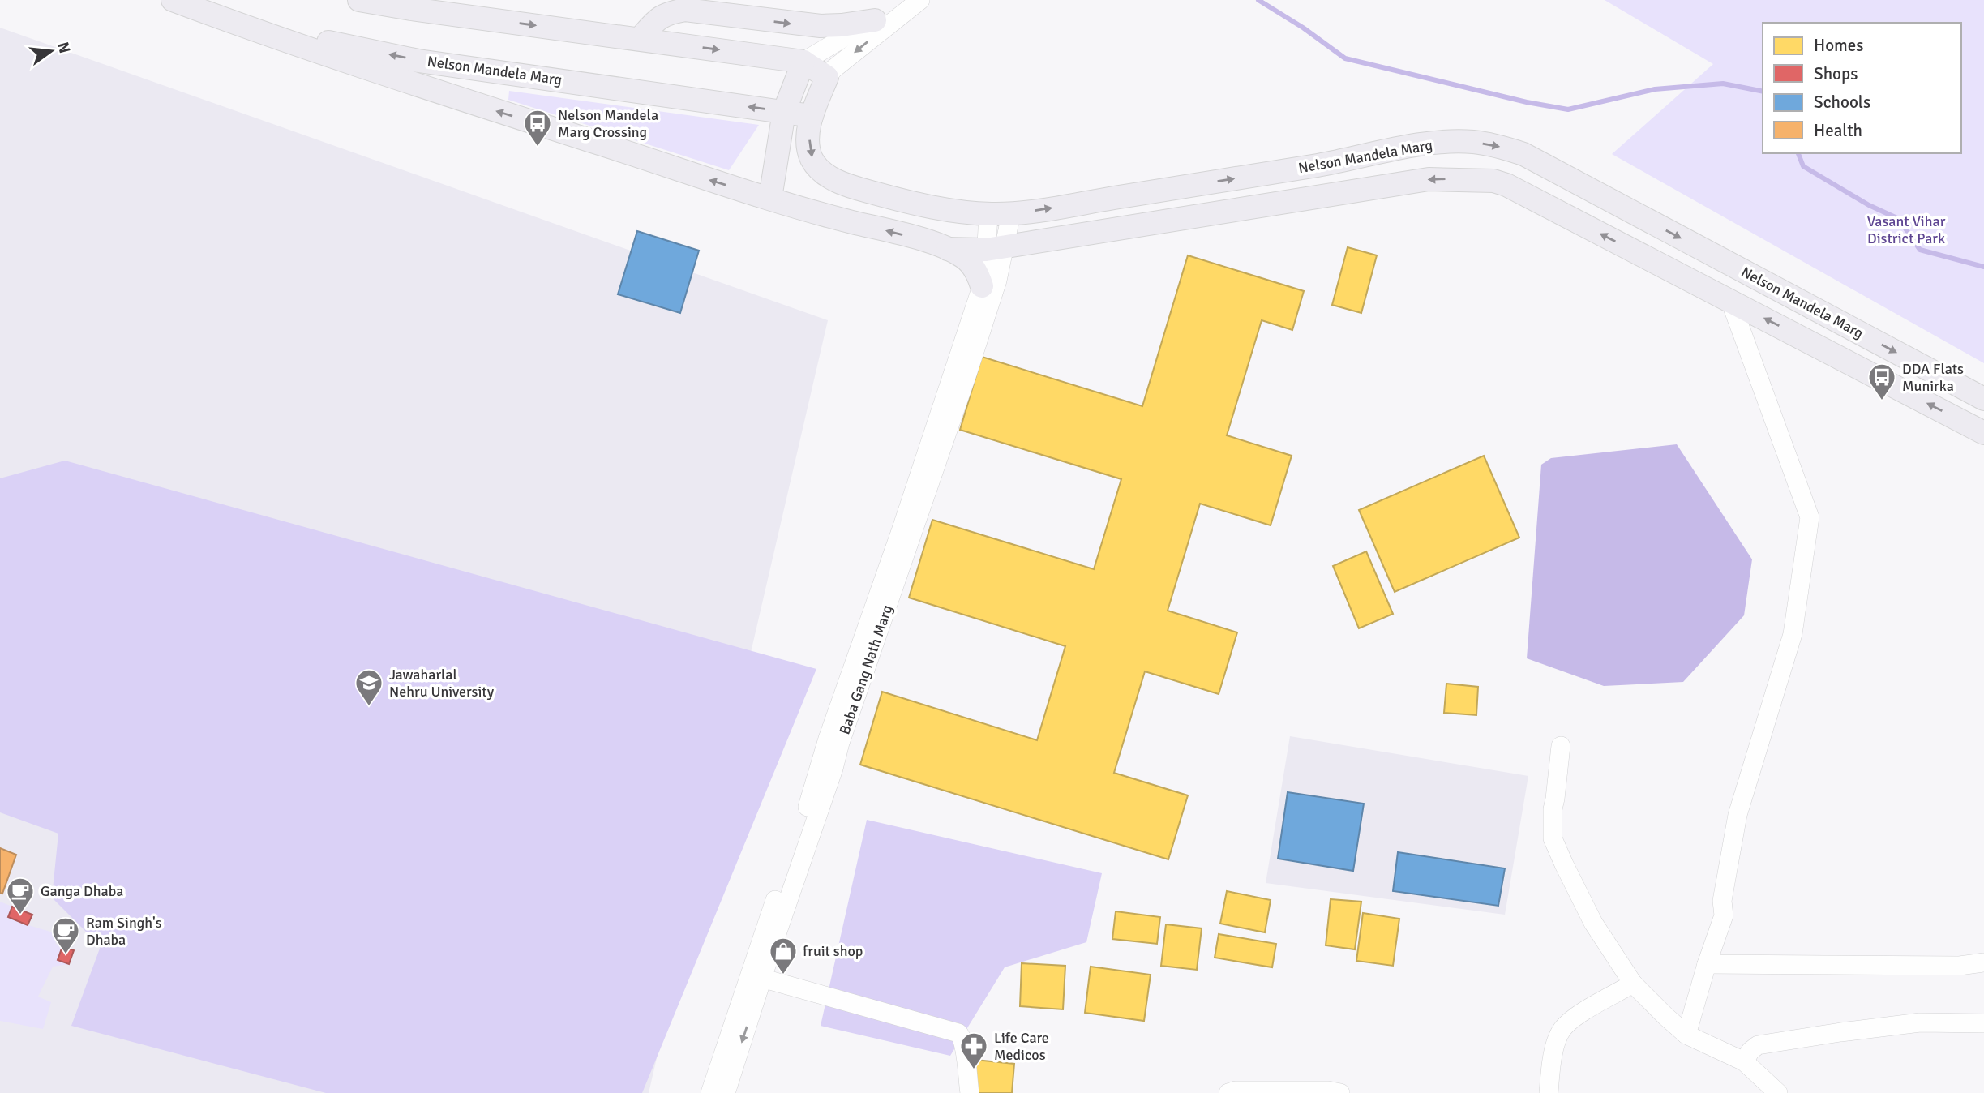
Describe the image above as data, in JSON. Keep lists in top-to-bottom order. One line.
{"streets":{"main road":["Nelson Mandela Marg"],"street":["Baba Gang Nath Marg"]},"parks":["Vasant Vihar District Park"],"places":{"bus stop":["Nelson Mandela Marg Crossing","DDA Flats Munirka"],"school or university":["Jawaharlal Nehru University"],"cafe":["Ganga Dhaba","Ram Singh's Dhaba"],"shop":["fruit shop"],"pharmacy":["Life Care Medicos"]},"legend":["Homes","Shops","Schools","Health"],"north":"right"}
